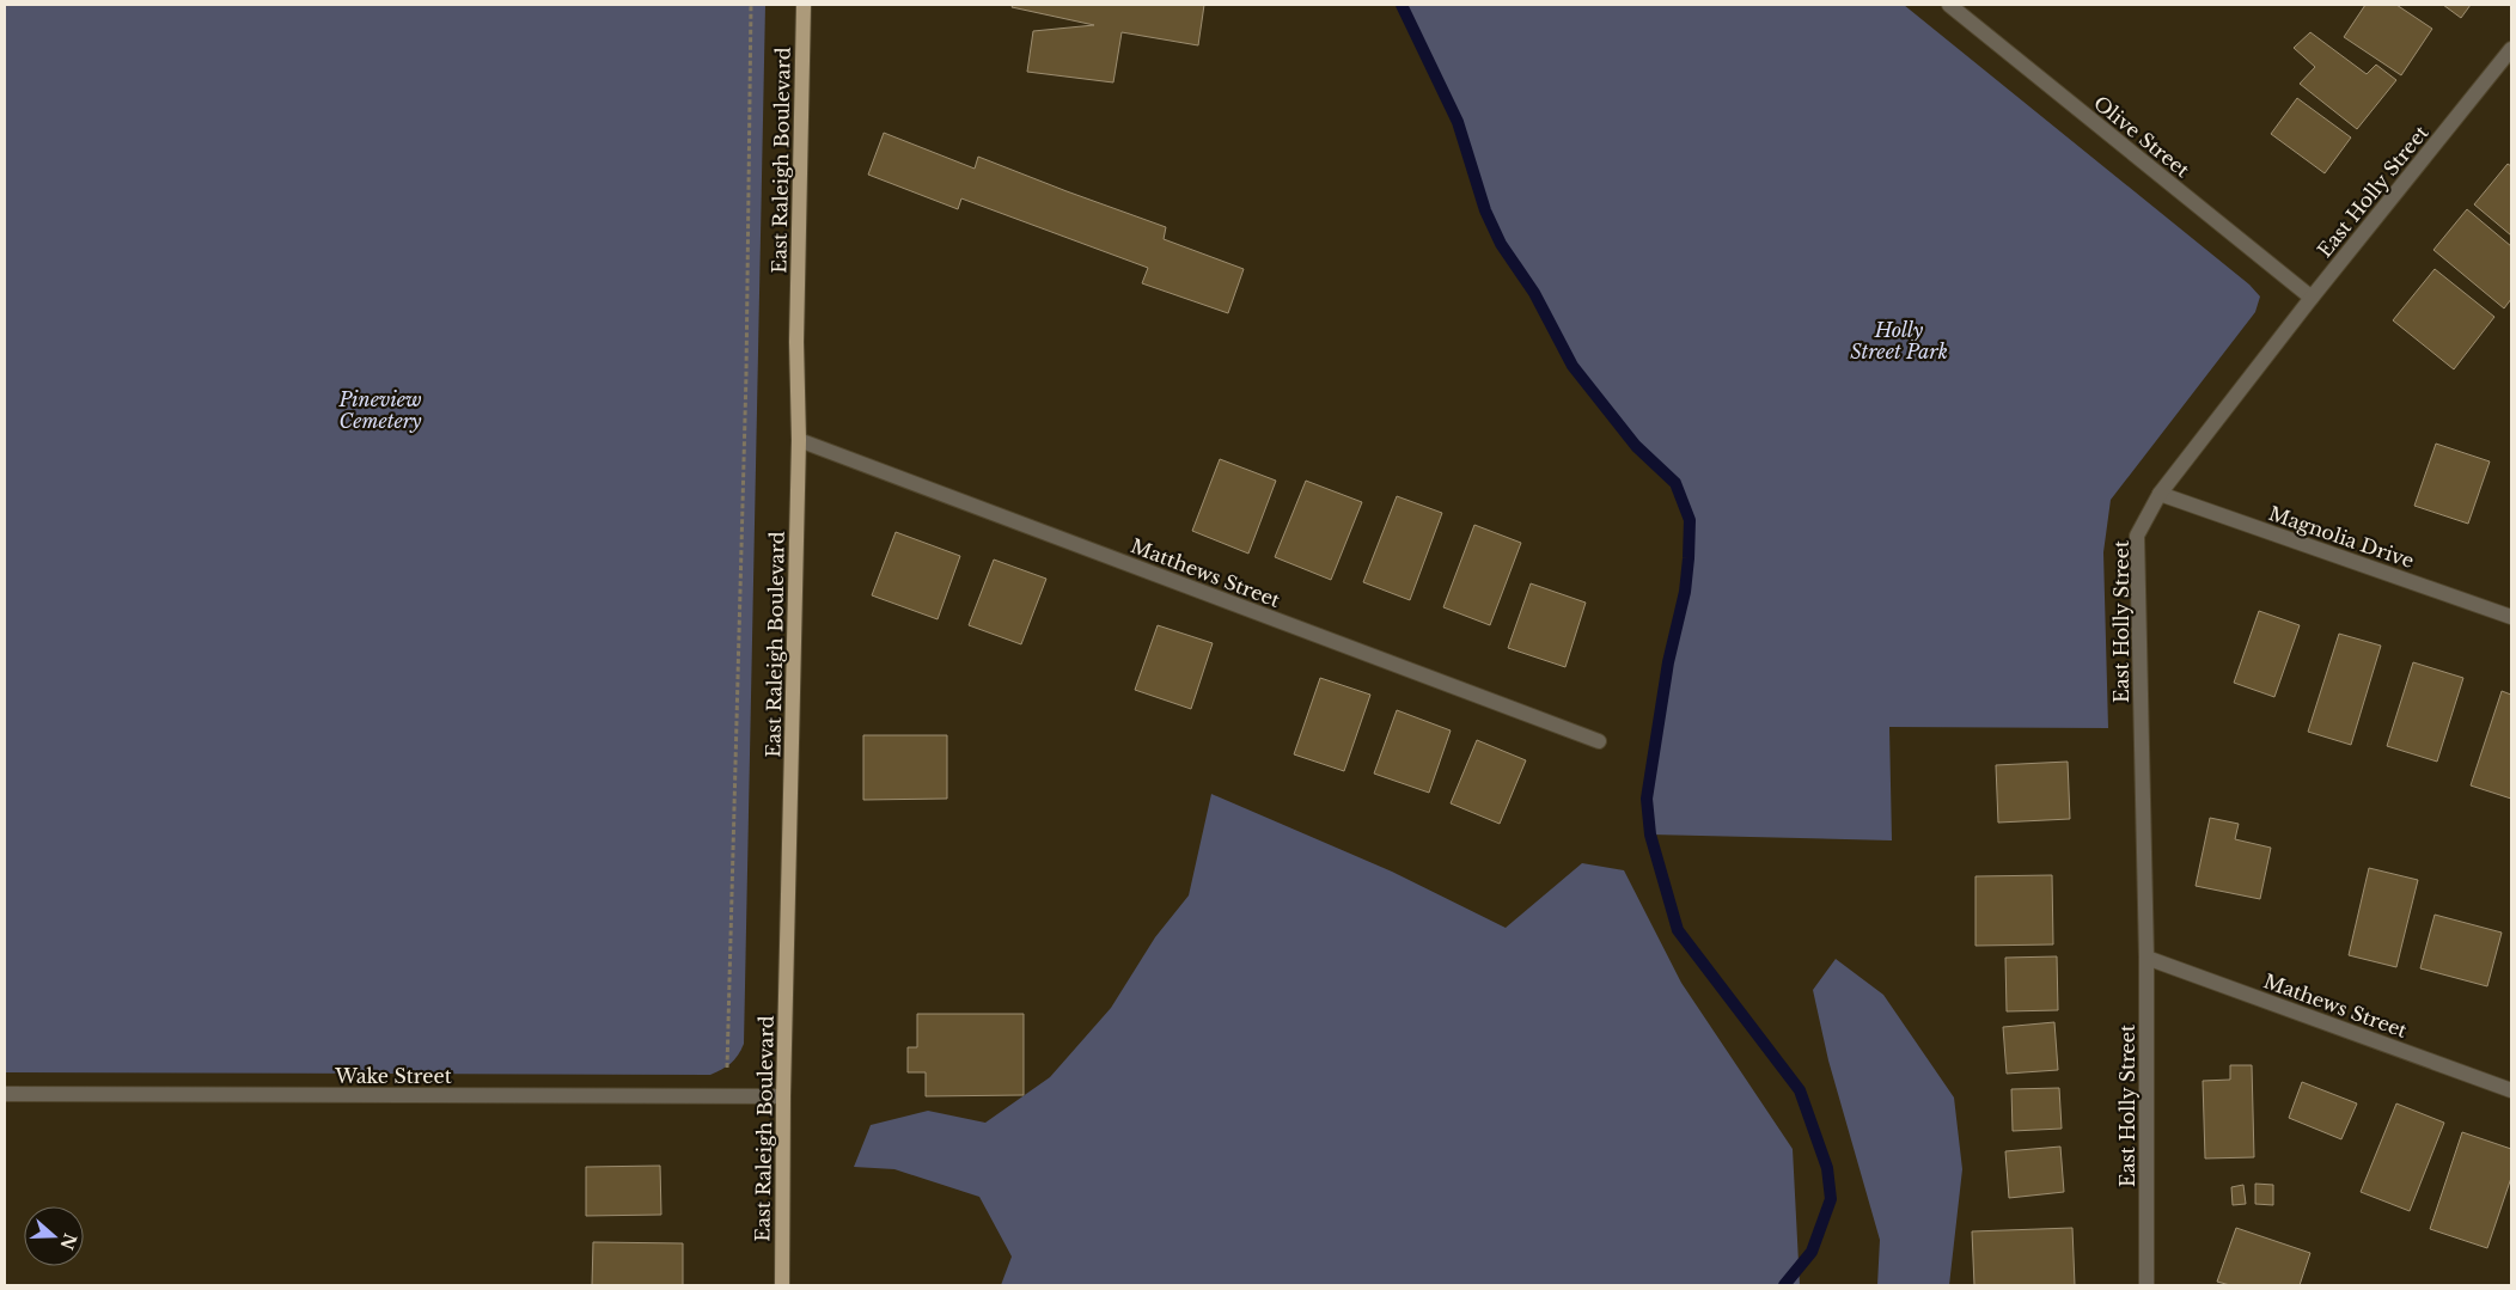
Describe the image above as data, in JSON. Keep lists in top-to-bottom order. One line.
{"streets":{"main road":["East Raleigh Boulevard"],"street":["Olive Street","East Holly Street","Magnolia Drive","Matthews Street","Mathews Street","Wake Street"]},"crossings":[["Olive Street","East Holly Street"],["East Raleigh Boulevard","Matthews Street"],["East Raleigh Boulevard","Wake Street"],["East Holly Street","Magnolia Drive"],["East Holly Street","Mathews Street"]],"parks":["Holly Street Park","Pineview Cemetery"],"north":"right"}
